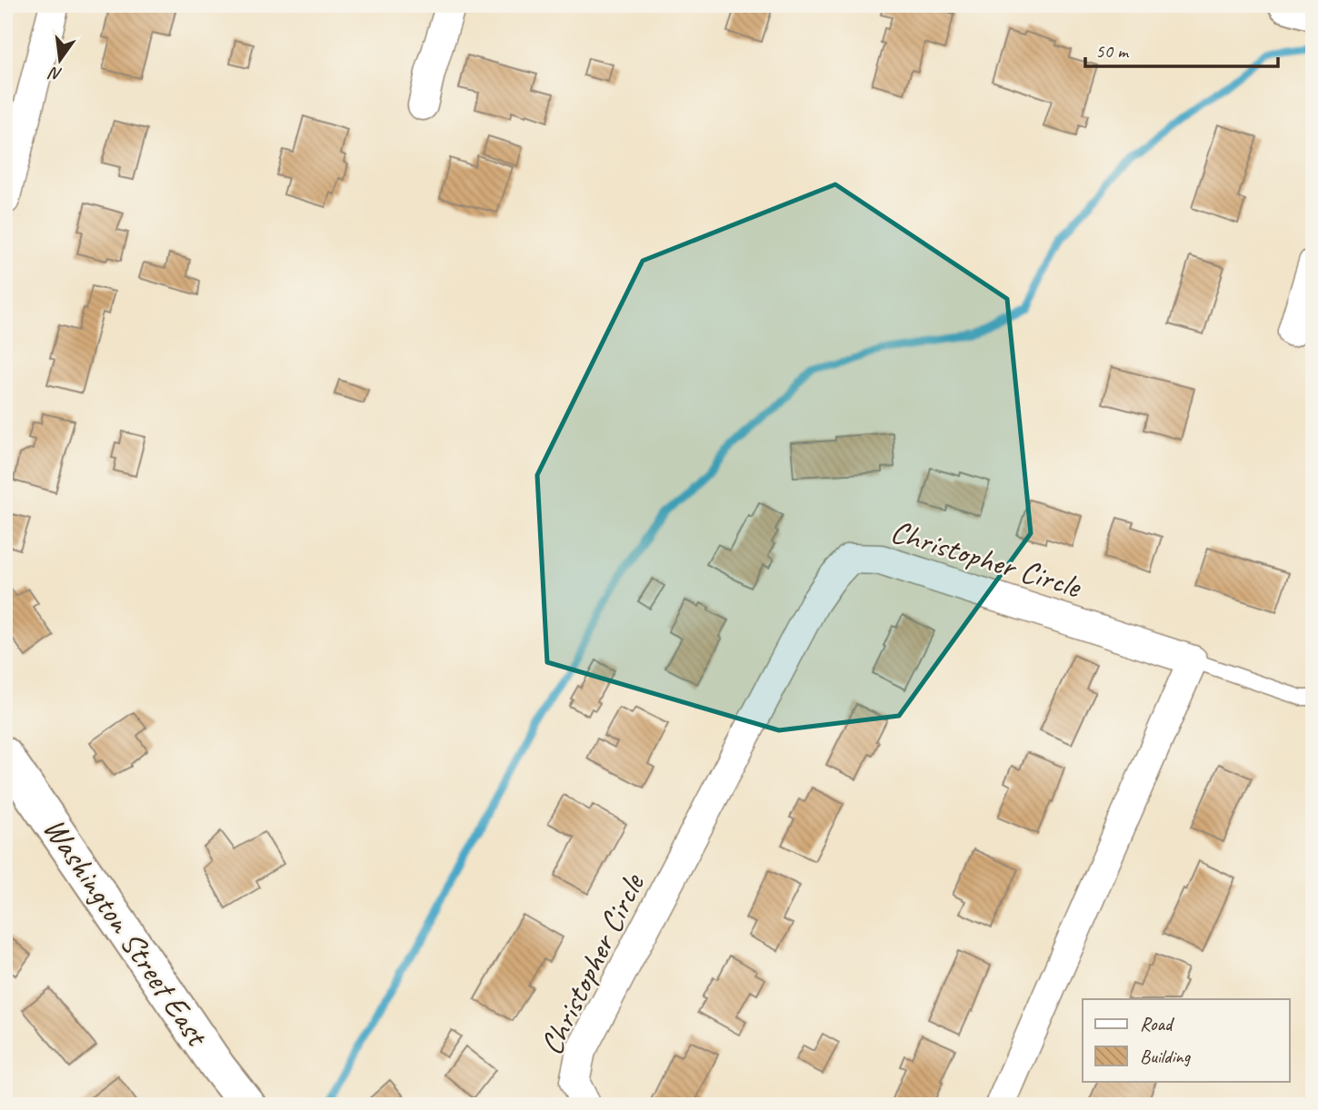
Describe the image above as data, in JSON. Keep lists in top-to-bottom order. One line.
{"streets":{"street":["Christopher Circle","Washington Street East"]},"legend":["Road","Building"],"scale_bar":"50 m","north":"bottom"}
